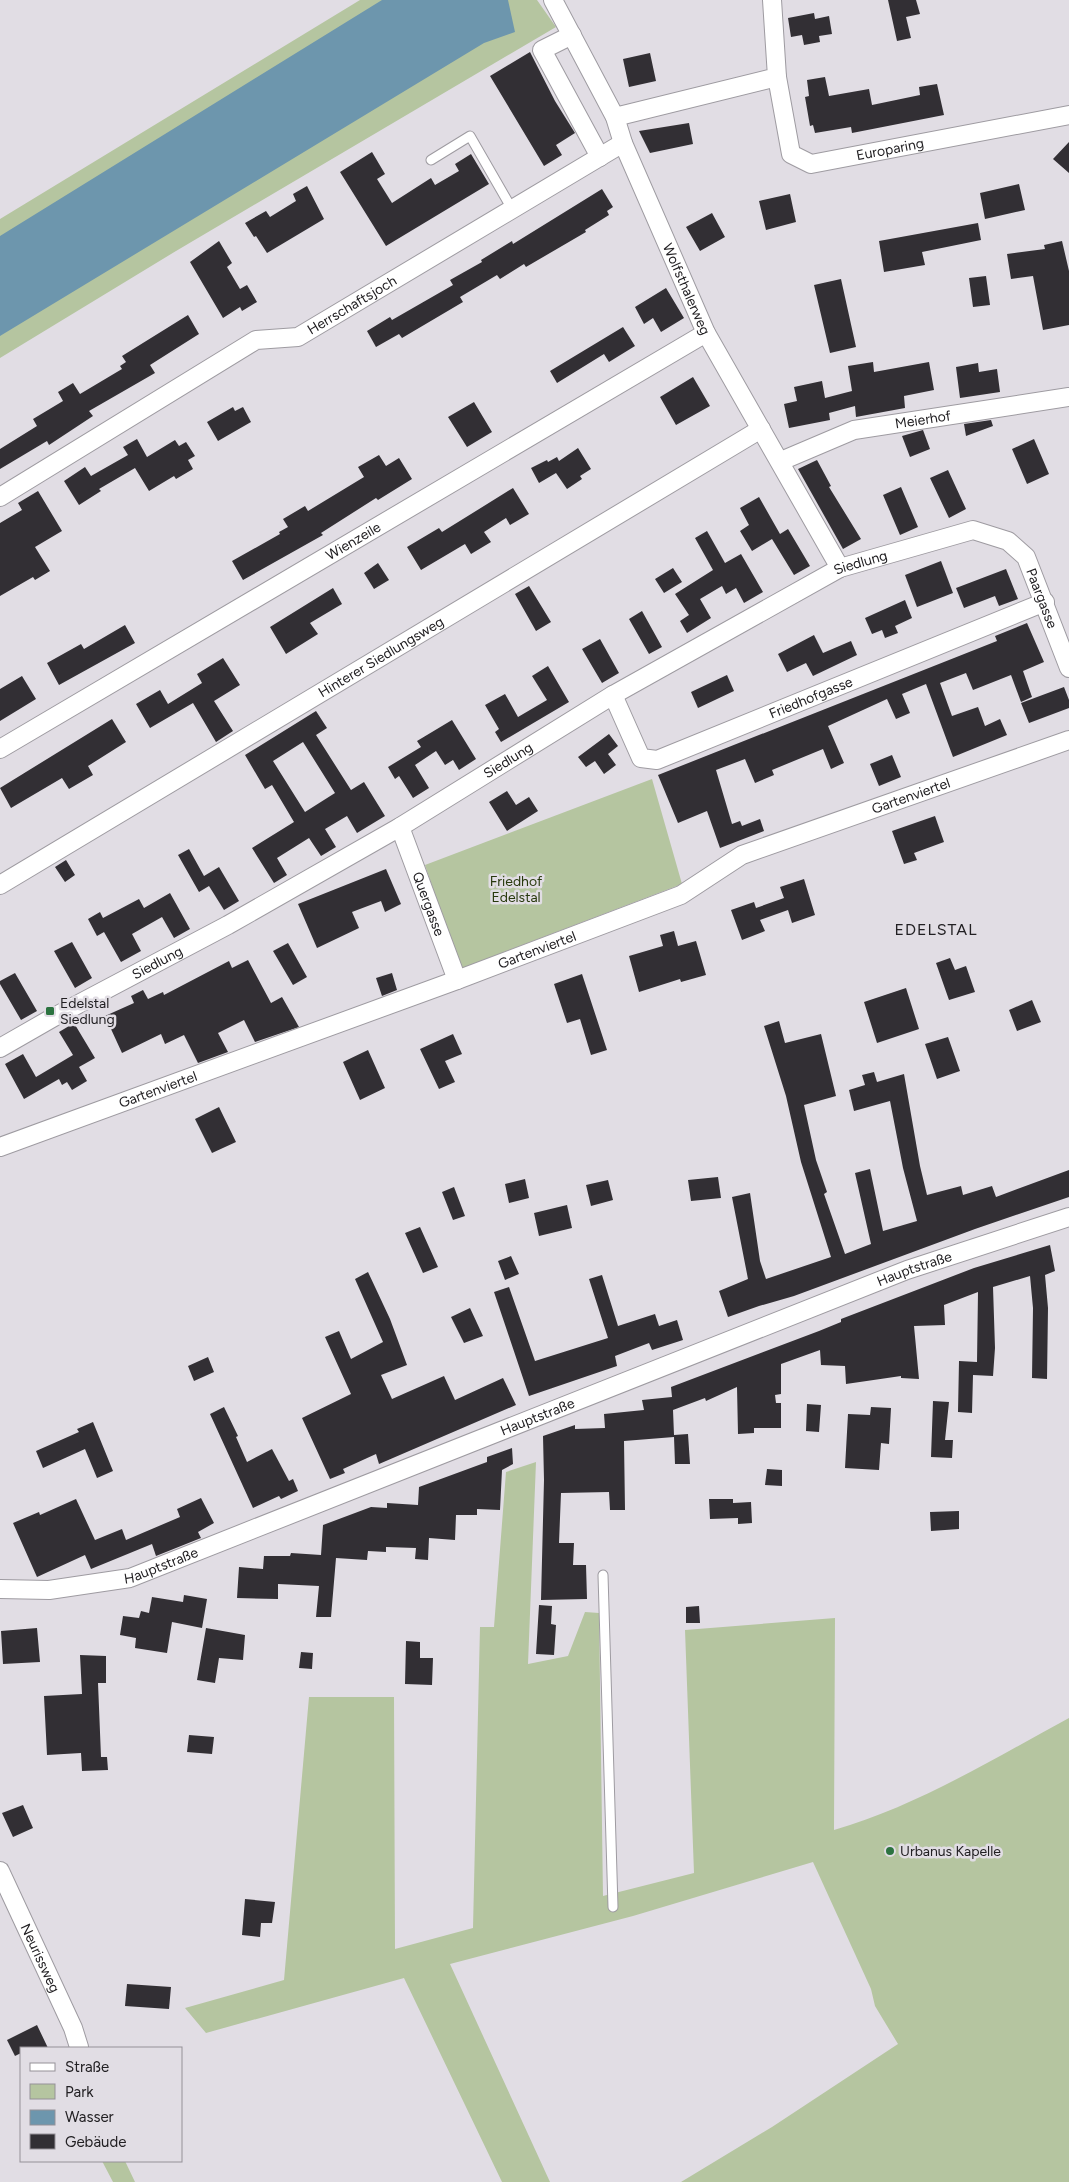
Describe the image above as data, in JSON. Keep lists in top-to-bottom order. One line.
{"streets":{"street":["Europaring","Wolfsthalerweg","Herrschaftsjoch","Meierhof","Wienzeile","Siedlung","Paargasse","Hinterer Siedlungsweg","Friedhofgasse","Gartenviertel","Quergasse","Hauptstraße","Neurissweg"]},"crossings":[["Wolfsthalerweg","Herrschaftsjoch"],["Wolfsthalerweg","Meierhof"],["Wolfsthalerweg","Wienzeile"],["Wolfsthalerweg","Siedlung"],["Wolfsthalerweg","Hinterer Siedlungsweg"],["Siedlung","Paargasse"],["Siedlung","Friedhofgasse"],["Siedlung","Quergasse"],["Paargasse","Friedhofgasse"],["Gartenviertel","Quergasse"]],"districts":["EDELSTAL"],"parks":["Friedhof Edelstal"],"places":{"transit":["Edelstal Siedlung"],"other":["Urbanus Kapelle"]},"legend":["Straße","Park","Wasser","Gebäude"]}
